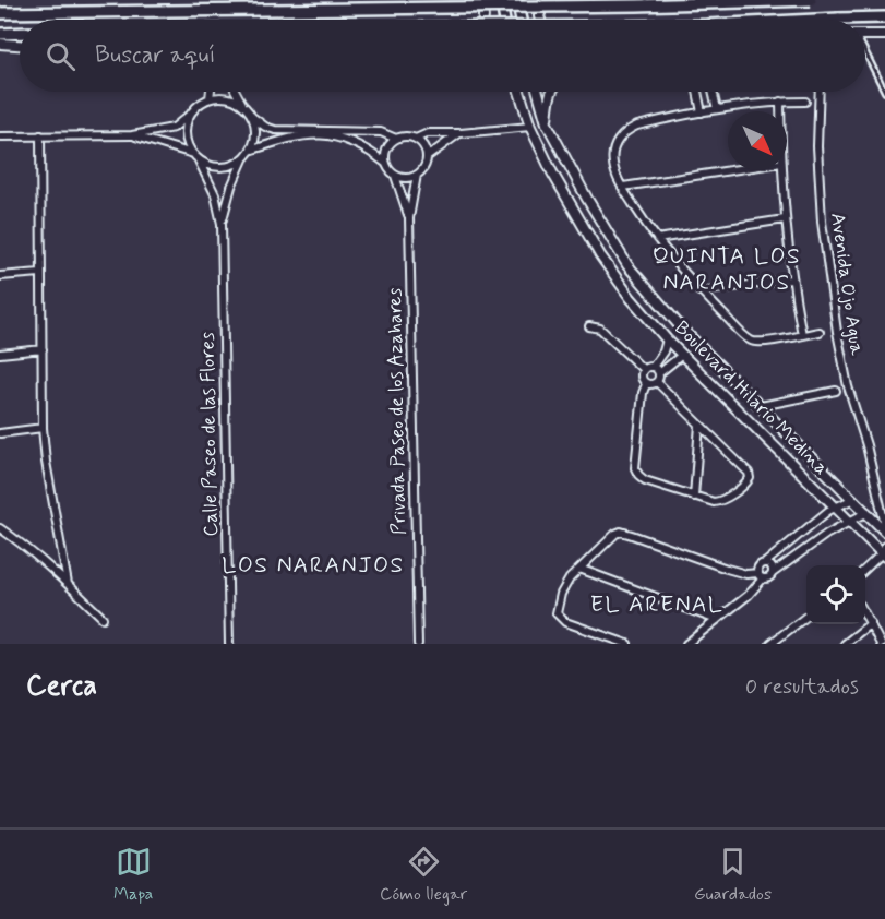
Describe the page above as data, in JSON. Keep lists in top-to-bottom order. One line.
{"streets":{"street":["Avenida Ojo Agua","Boulevard Hilario Medina","Privada Paseo de los Azahares","Calle Paseo de las Flores"]},"districts":["QUINTA LOS NARANJOS","LOS NARANJOS","EL ARENAL"],"north":"bottom right","page":{"search":"Buscar aquí","heading":["Cerca","0 resultados"],"nav":["Mapa","Cómo llegar","Guardados"]}}
